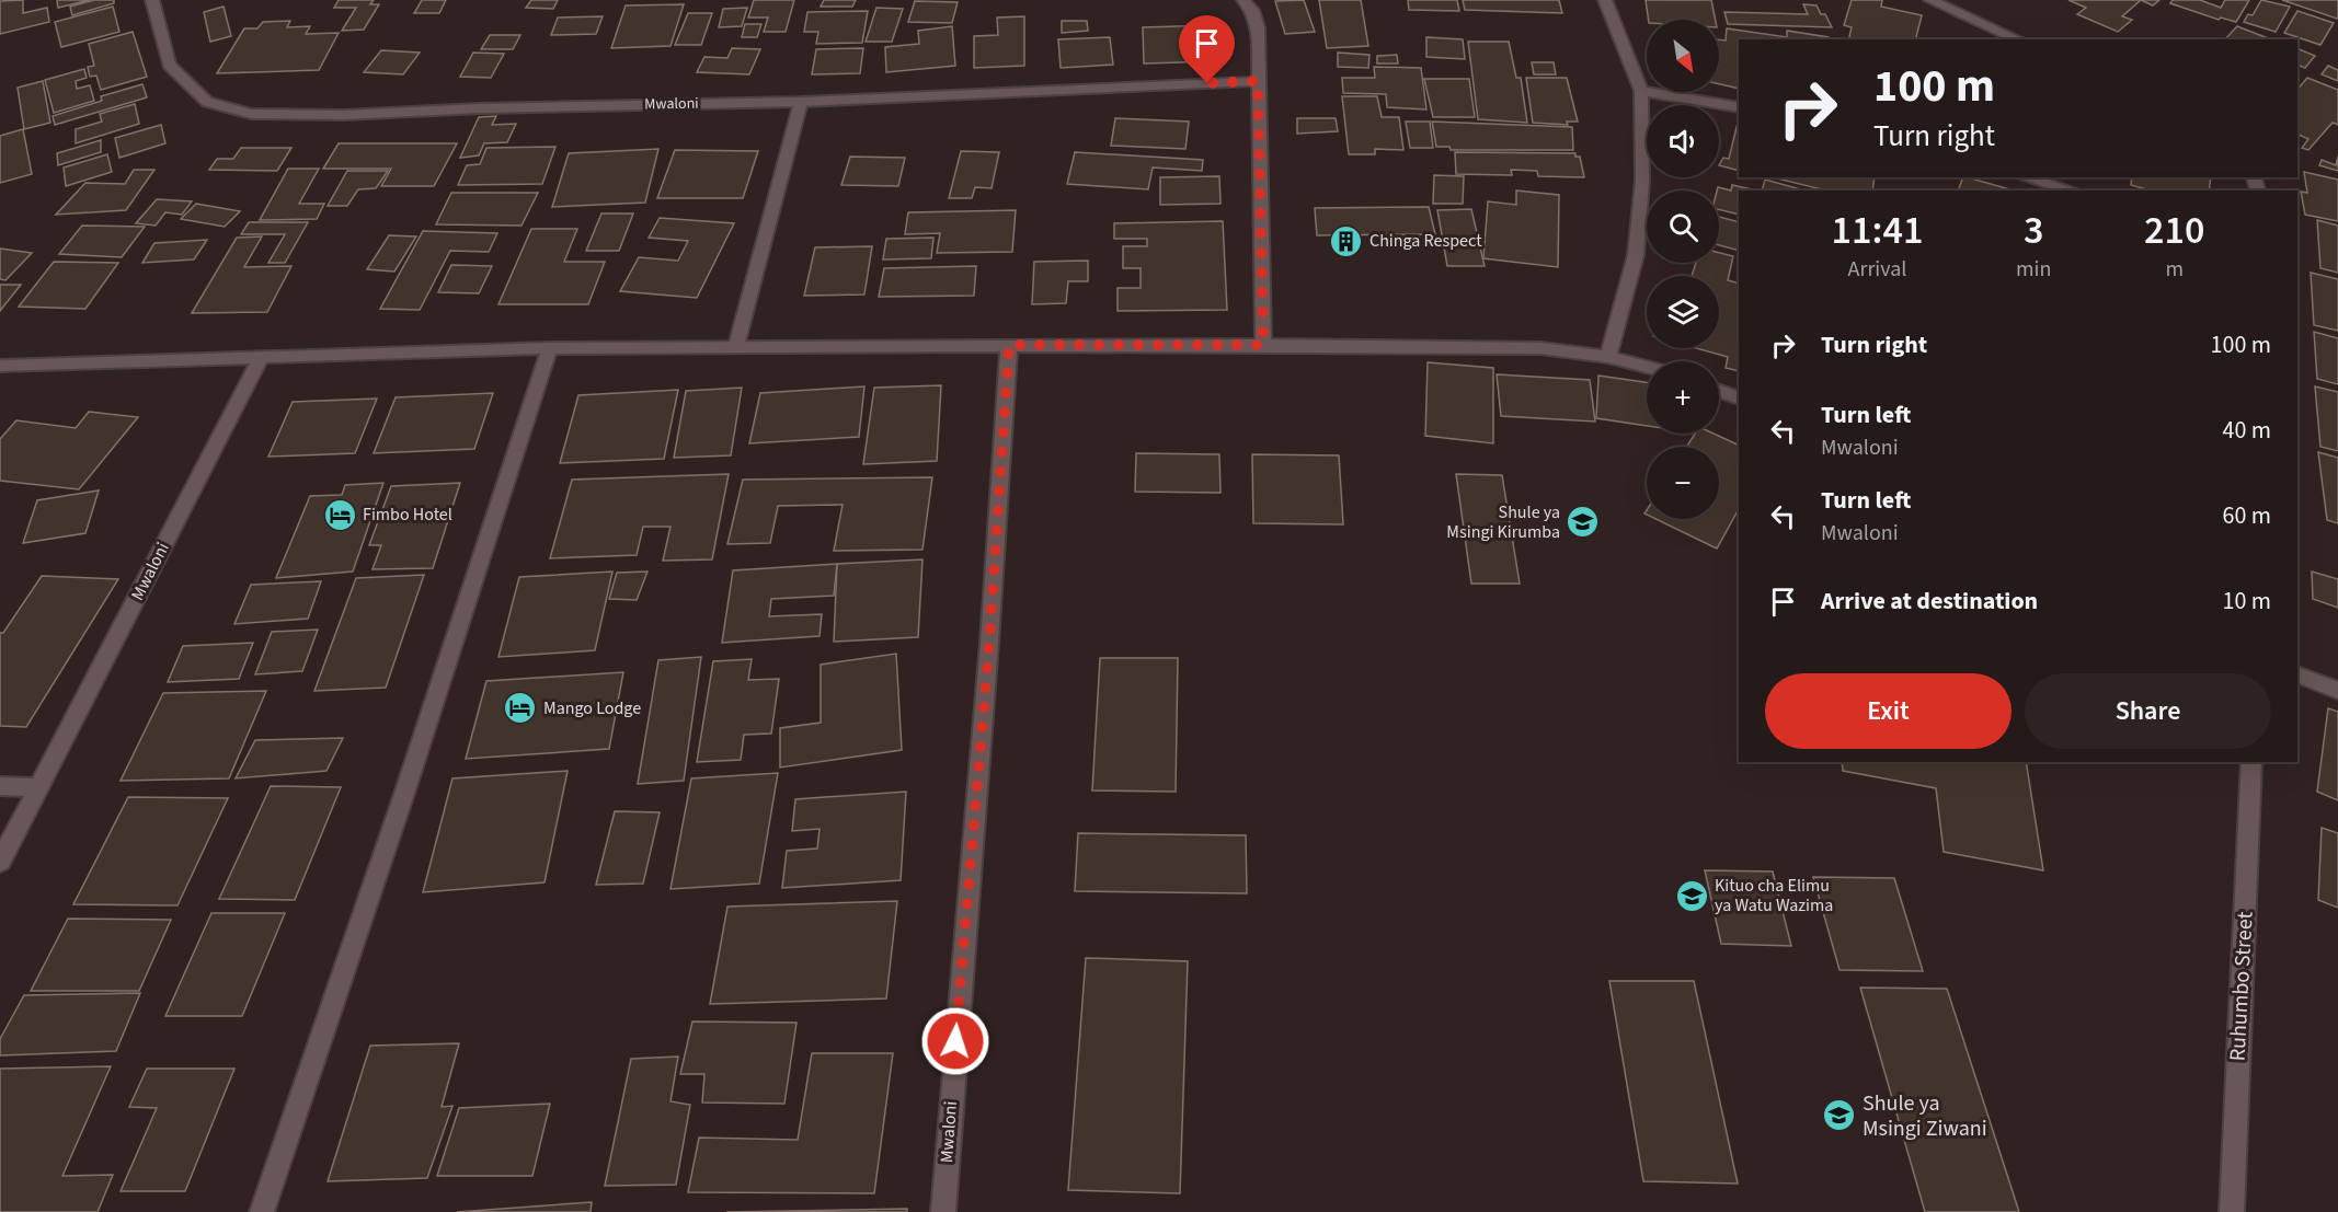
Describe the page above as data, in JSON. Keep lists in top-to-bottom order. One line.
{"streets":{"street":["Mwaloni","Ruhumbo Street"]},"places":{"building":["Chinga Respect"],"hotel":["Fimbo Hotel","Mango Lodge"],"school or university":["Shule ya Msingi Kirumba","Kituo cha Elimu ya Watu Wazima","Shule ya Msingi Ziwani"]},"north":"bottom right","page":{"map_buttons":["+","−"],"turn":["100 m","Turn right"],"eta":["11:41","Arrival","3","min","210","m"],"list":[{"name":"Turn right","value":"100 m"},{"name":"Turn left","note":"Mwaloni","value":"40 m"},{"name":"Turn left","note":"Mwaloni","value":"60 m"},{"name":"Arrive at destination","value":"10 m"}],"buttons":["Exit","Share"]}}
